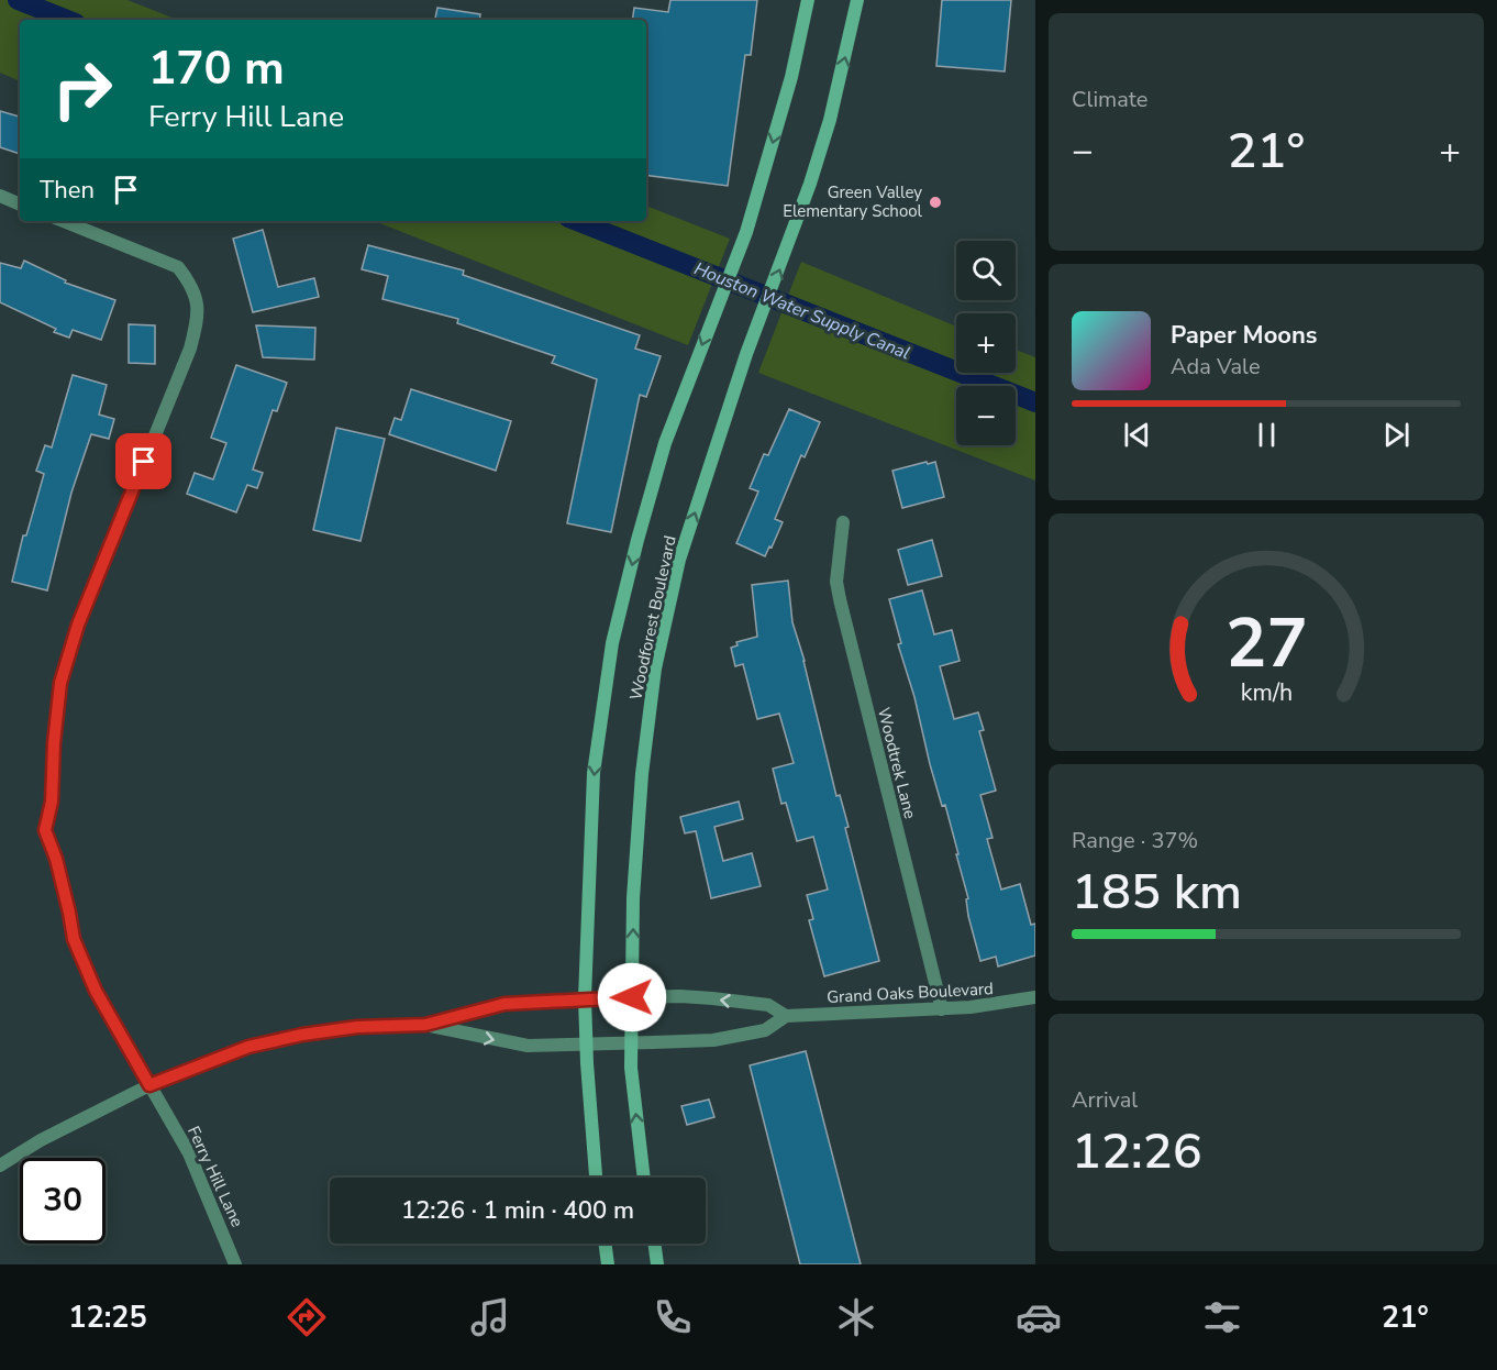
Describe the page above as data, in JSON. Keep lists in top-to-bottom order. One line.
{"streets":{"main road":["Woodforest Boulevard"],"street":["Woodtrek Lane","Grand Oaks Boulevard","Ferry Hill Lane"]},"crossings":[["Woodforest Boulevard","Grand Oaks Boulevard"],["Woodtrek Lane","Grand Oaks Boulevard"],["Grand Oaks Boulevard","Ferry Hill Lane"]],"water":["Houston Water Supply Canal"],"places":["Green Valley Elementary School"],"page":{"tile":["Climate",["Range · 37%","185 km"],["Arrival","12:26"]],"turn":["170 m","Ferry Hill Lane"],"heat":["−","21°","+"],"then":"Then","map_buttons":["+","−"],"song":["Paper Moons","Ada Vale"],"limit":"30","trip":"12:26 · 1 min · 400 m","tabs":["12:25","21°"],"gauge":["27","km/h"]}}
